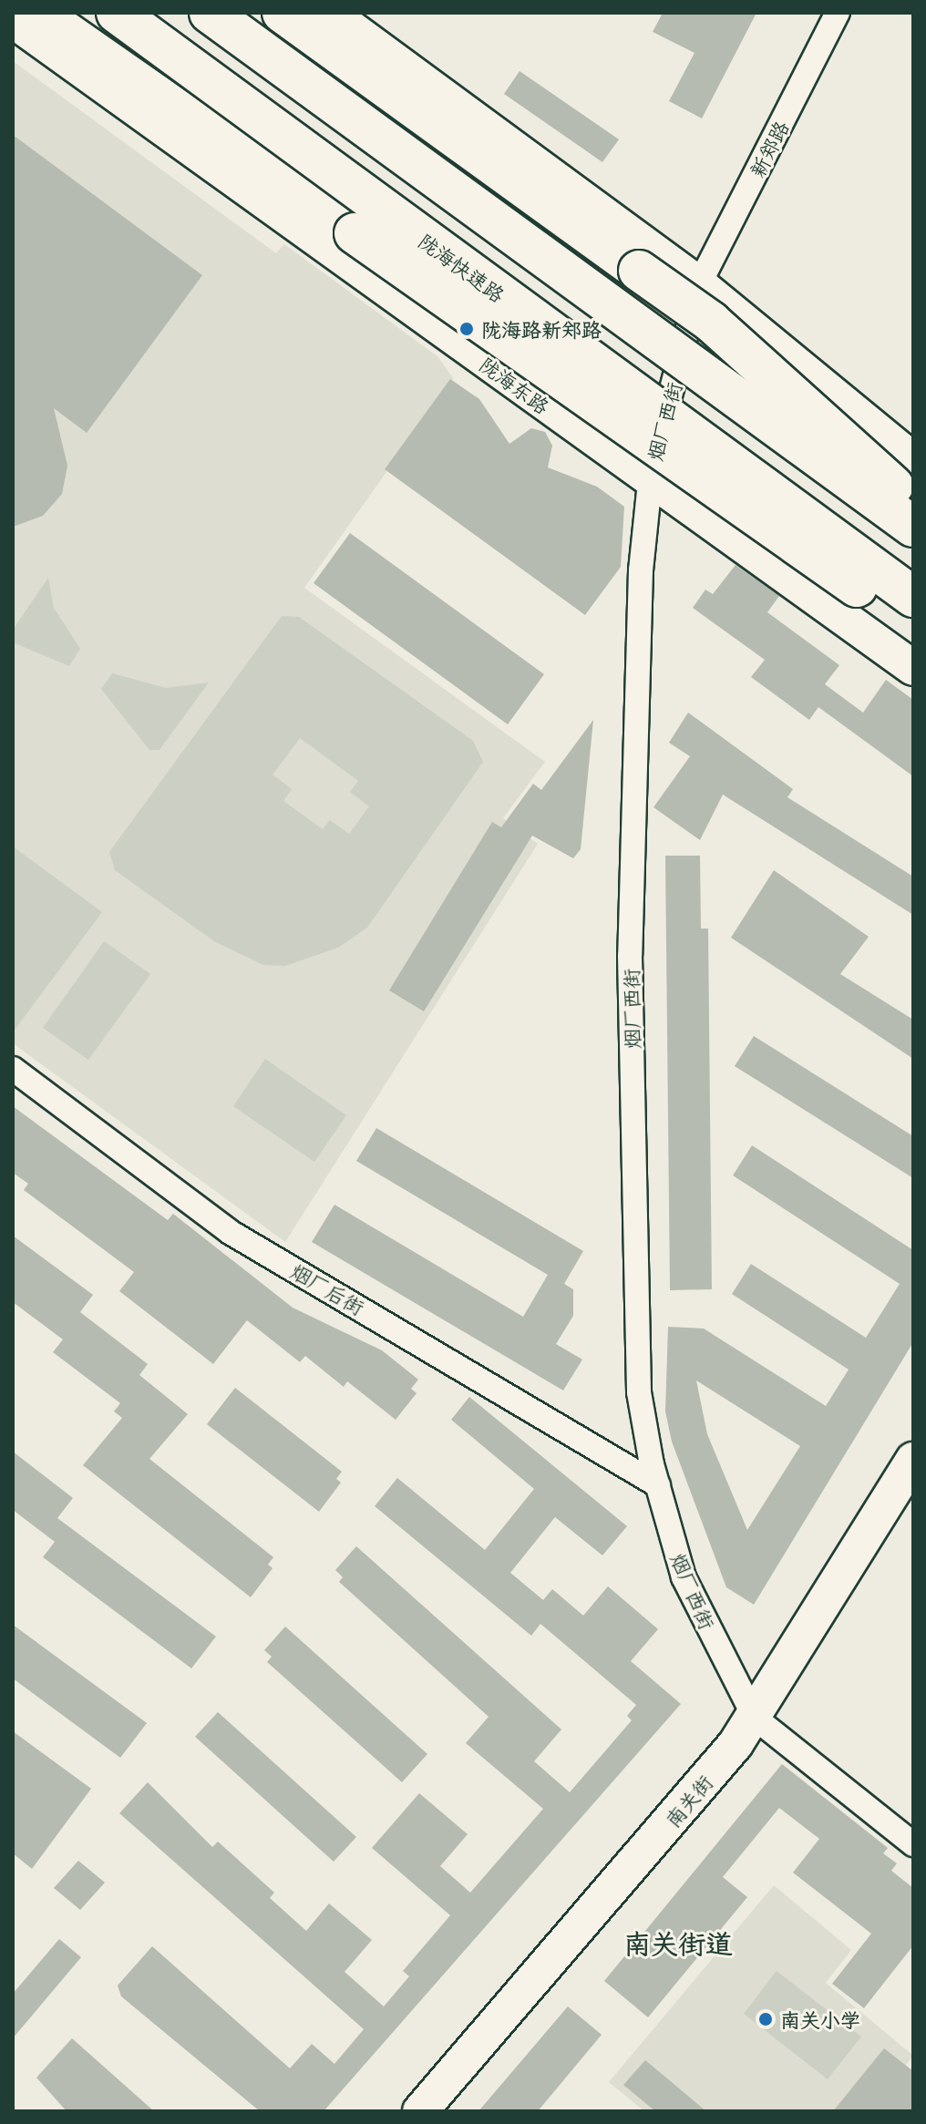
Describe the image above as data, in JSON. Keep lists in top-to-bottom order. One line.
{"streets":{"highway":["陇海快速路"],"street":["新郑路","陇海东路","烟厂西街","烟厂后街","南关街"]},"crossings":[["新郑路","烟厂西街"],["陇海东路","烟厂西街"],["烟厂西街","烟厂后街"],["烟厂西街","南关街"]],"districts":["南关街道"],"places":["陇海路新郑路","南关小学"]}
